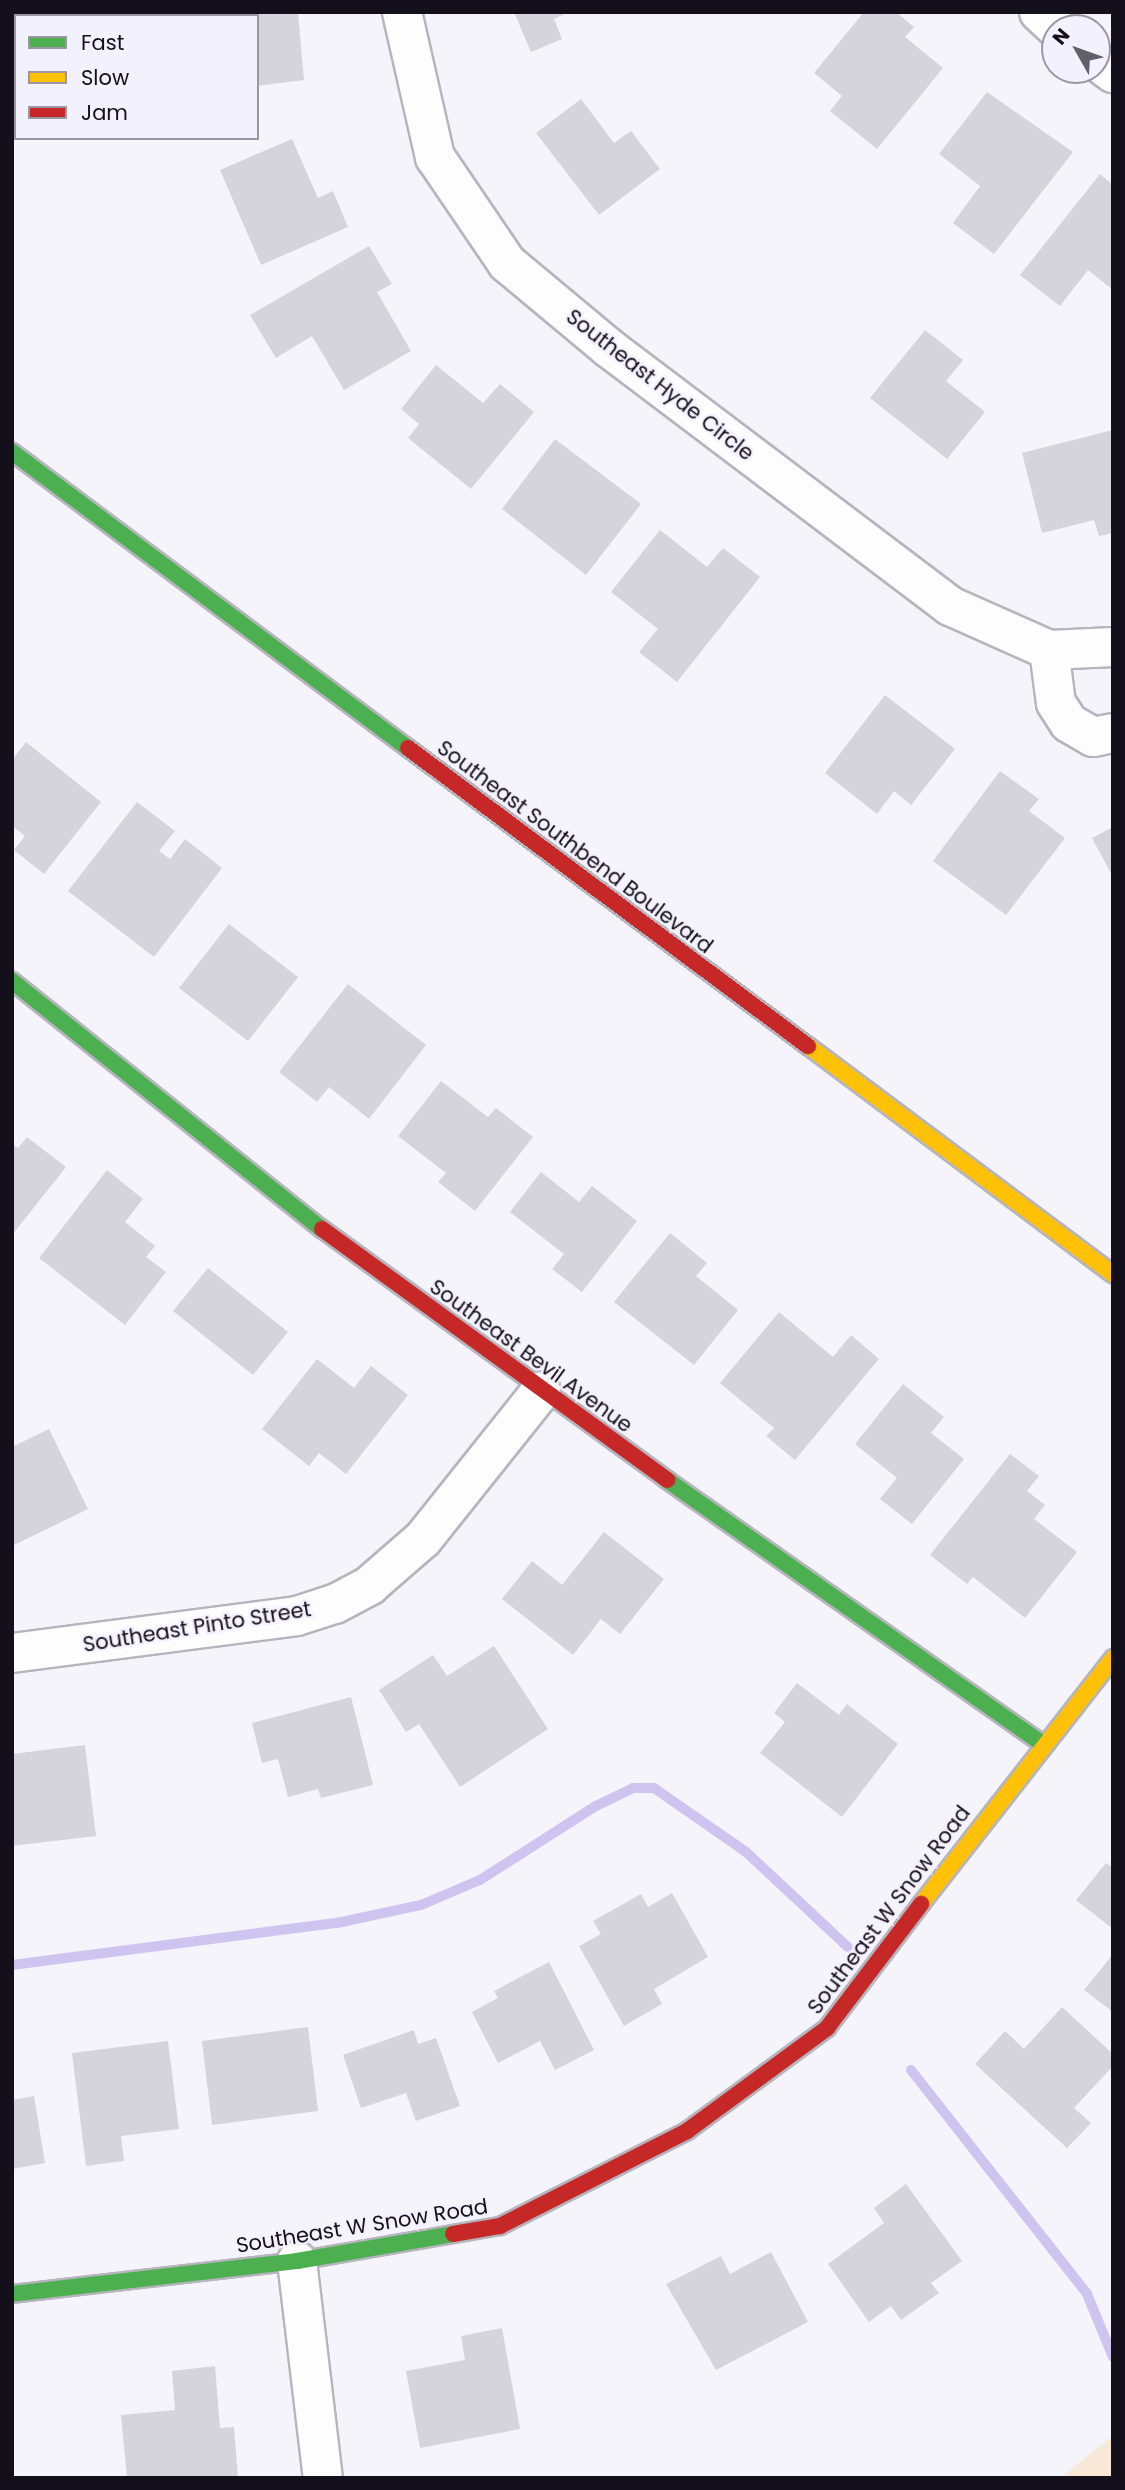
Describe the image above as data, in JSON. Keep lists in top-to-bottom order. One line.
{"streets":{"street":["Southeast Hyde Circle","Southeast Southbend Boulevard","Southeast Bevil Avenue","Southeast Pinto Street","Southeast W Snow Road"]},"crossings":[["Southeast Bevil Avenue","Southeast Pinto Street"],["Southeast Bevil Avenue","Southeast W Snow Road"]],"legend":["Fast","Slow","Jam"],"north":"top left"}
